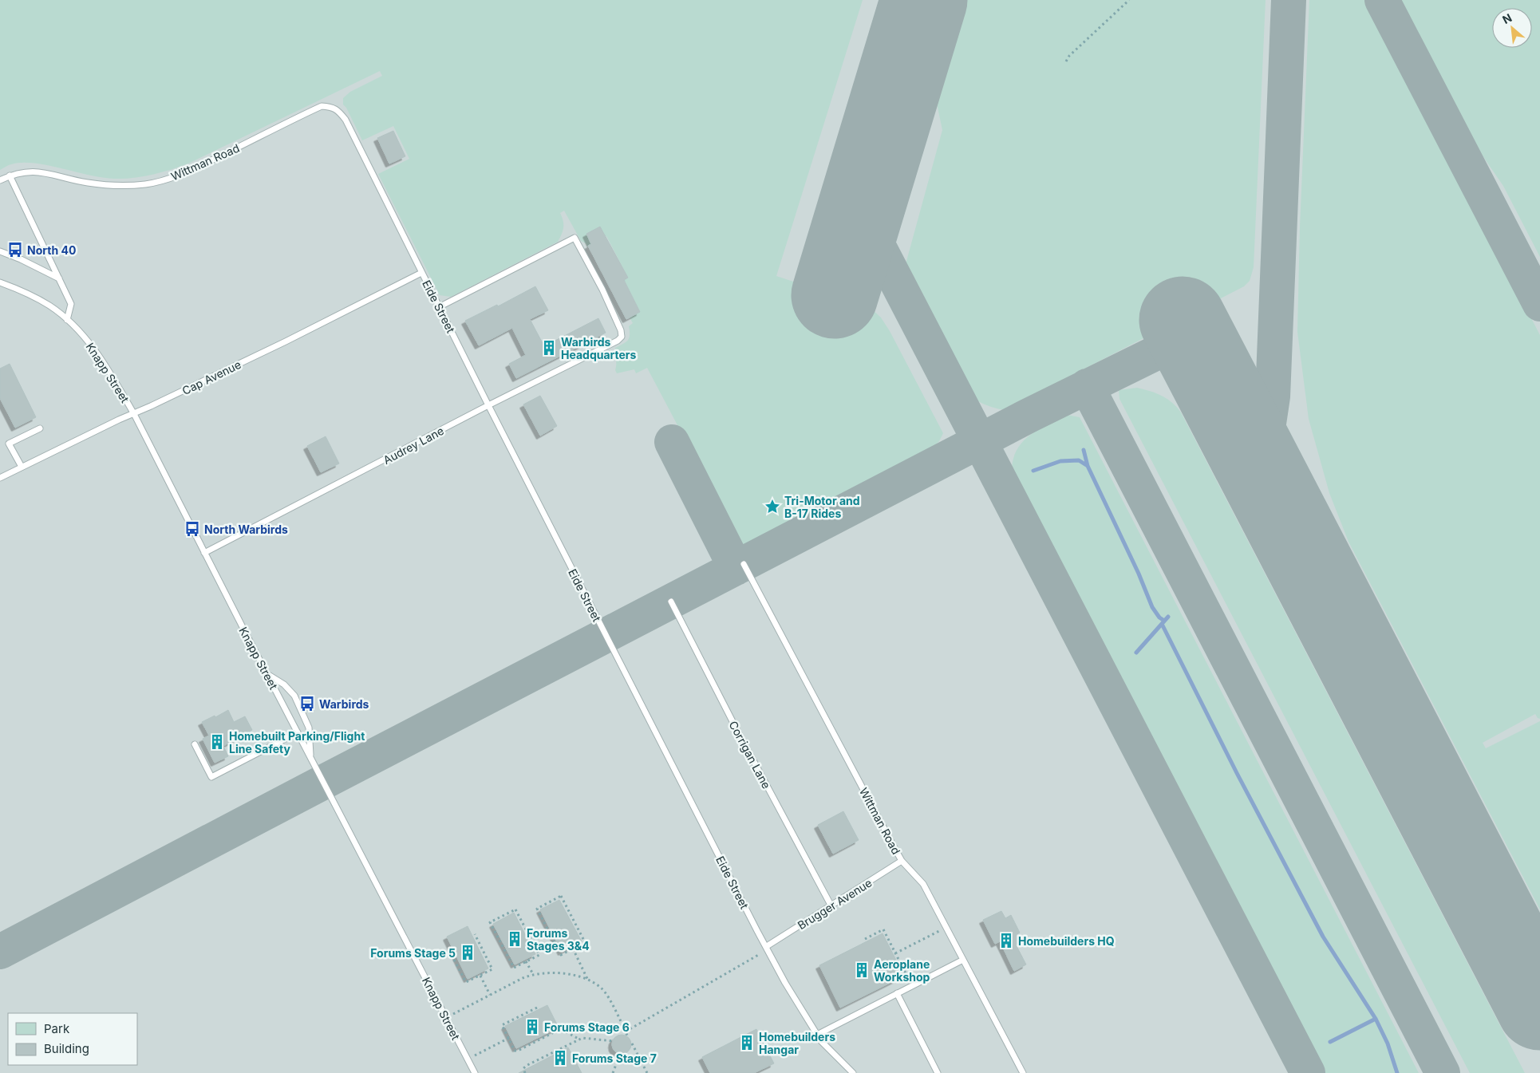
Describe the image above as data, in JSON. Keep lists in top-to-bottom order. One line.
{"streets":{"lane":["Wittman Road","Eide Street","Knapp Street","Cap Avenue","Audrey Lane","Corrigan Lane","Brugger Avenue"]},"crossings":[["Wittman Road","Eide Street"],["Wittman Road","Brugger Avenue"],["Eide Street","Cap Avenue"],["Eide Street","Audrey Lane"],["Eide Street","Brugger Avenue"],["Knapp Street","Cap Avenue"],["Knapp Street","Audrey Lane"],["Corrigan Lane","Brugger Avenue"]],"places":{"bus stop":["North 40","North Warbirds","Warbirds"],"building":["Warbirds Headquarters","Homebuilt Parking/Flight Line Safety","Forums Stages 3&4","Homebuilders HQ","Forums Stage 5","Aeroplane Workshop","Forums Stage 6","Homebuilders Hangar","Forums Stage 7"],"place":["Tri-Motor and B-17 Rides"]},"legend":["Park","Building"],"north":"top left"}
